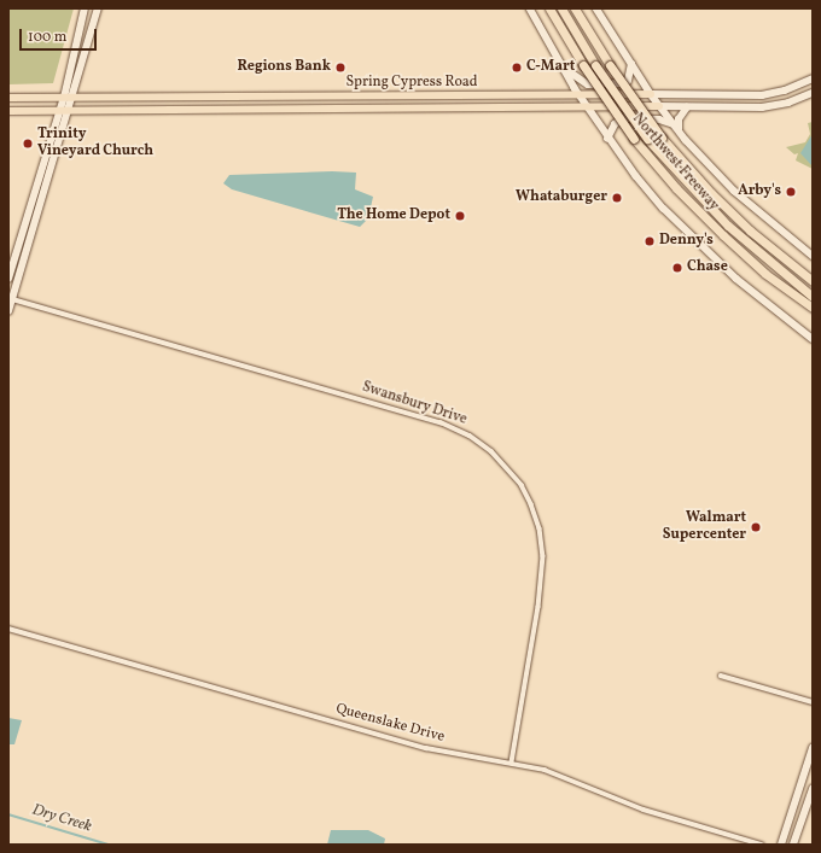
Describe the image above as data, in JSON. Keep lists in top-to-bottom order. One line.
{"streets":{"highway":["Northwest Freeway"],"main road":["Spring Cypress Road"],"street":["Swansbury Drive","Queenslake Drive"]},"crossings":[["Swansbury Drive","Queenslake Drive"]],"water":["Dry Creek"],"places":["Regions Bank","C-Mart","Trinity Vineyard Church","Arby's","Whataburger","The Home Depot","Denny's","Chase","Walmart Supercenter"],"scale_bar":"100 m"}
